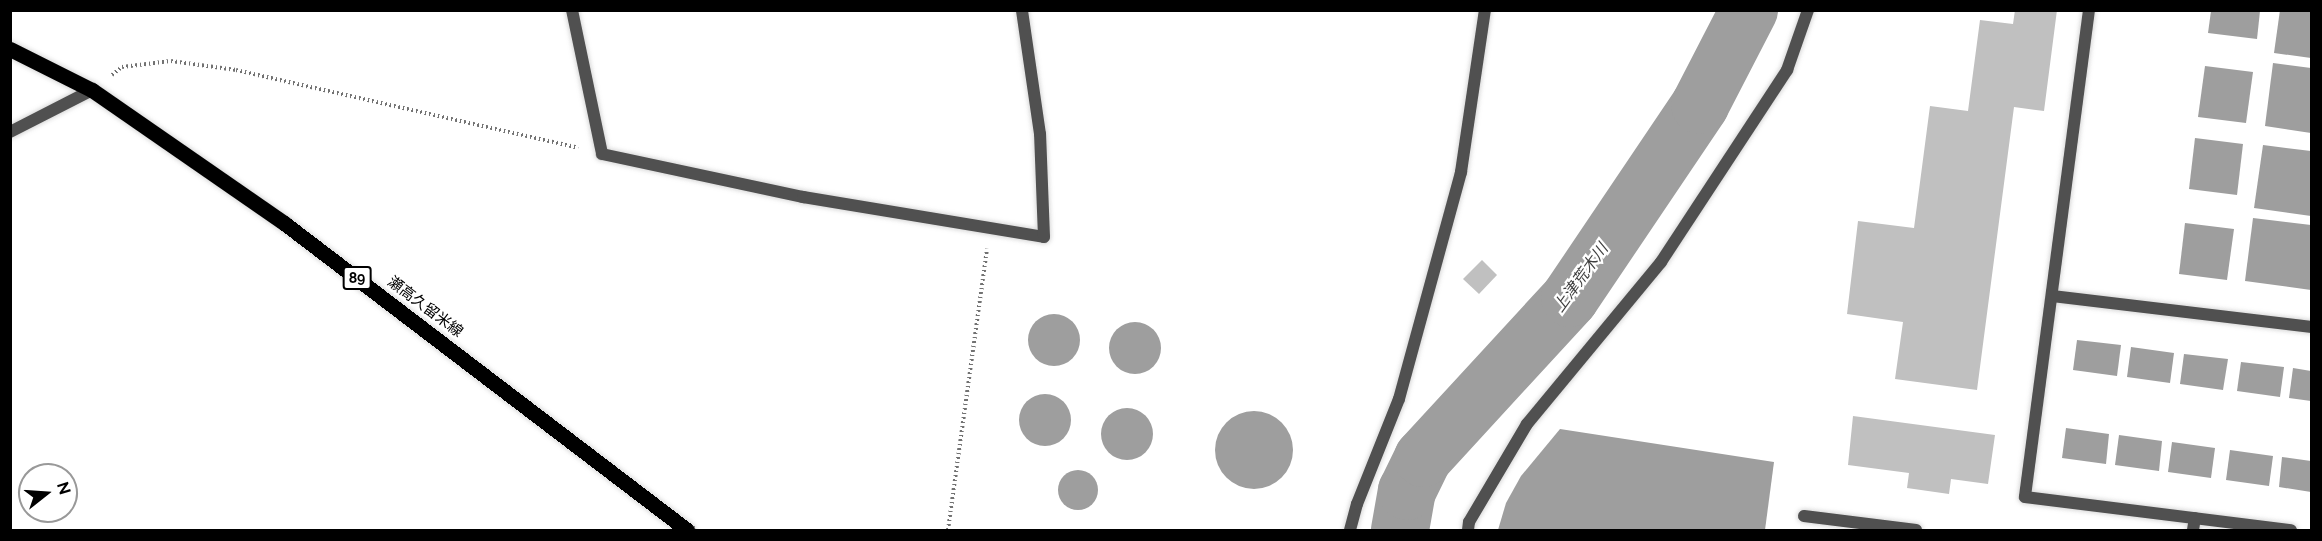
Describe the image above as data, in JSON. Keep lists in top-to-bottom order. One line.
{"streets":{"main road":["89","瀬高久留米線"]},"water":["上津荒木川"],"north":"right"}
